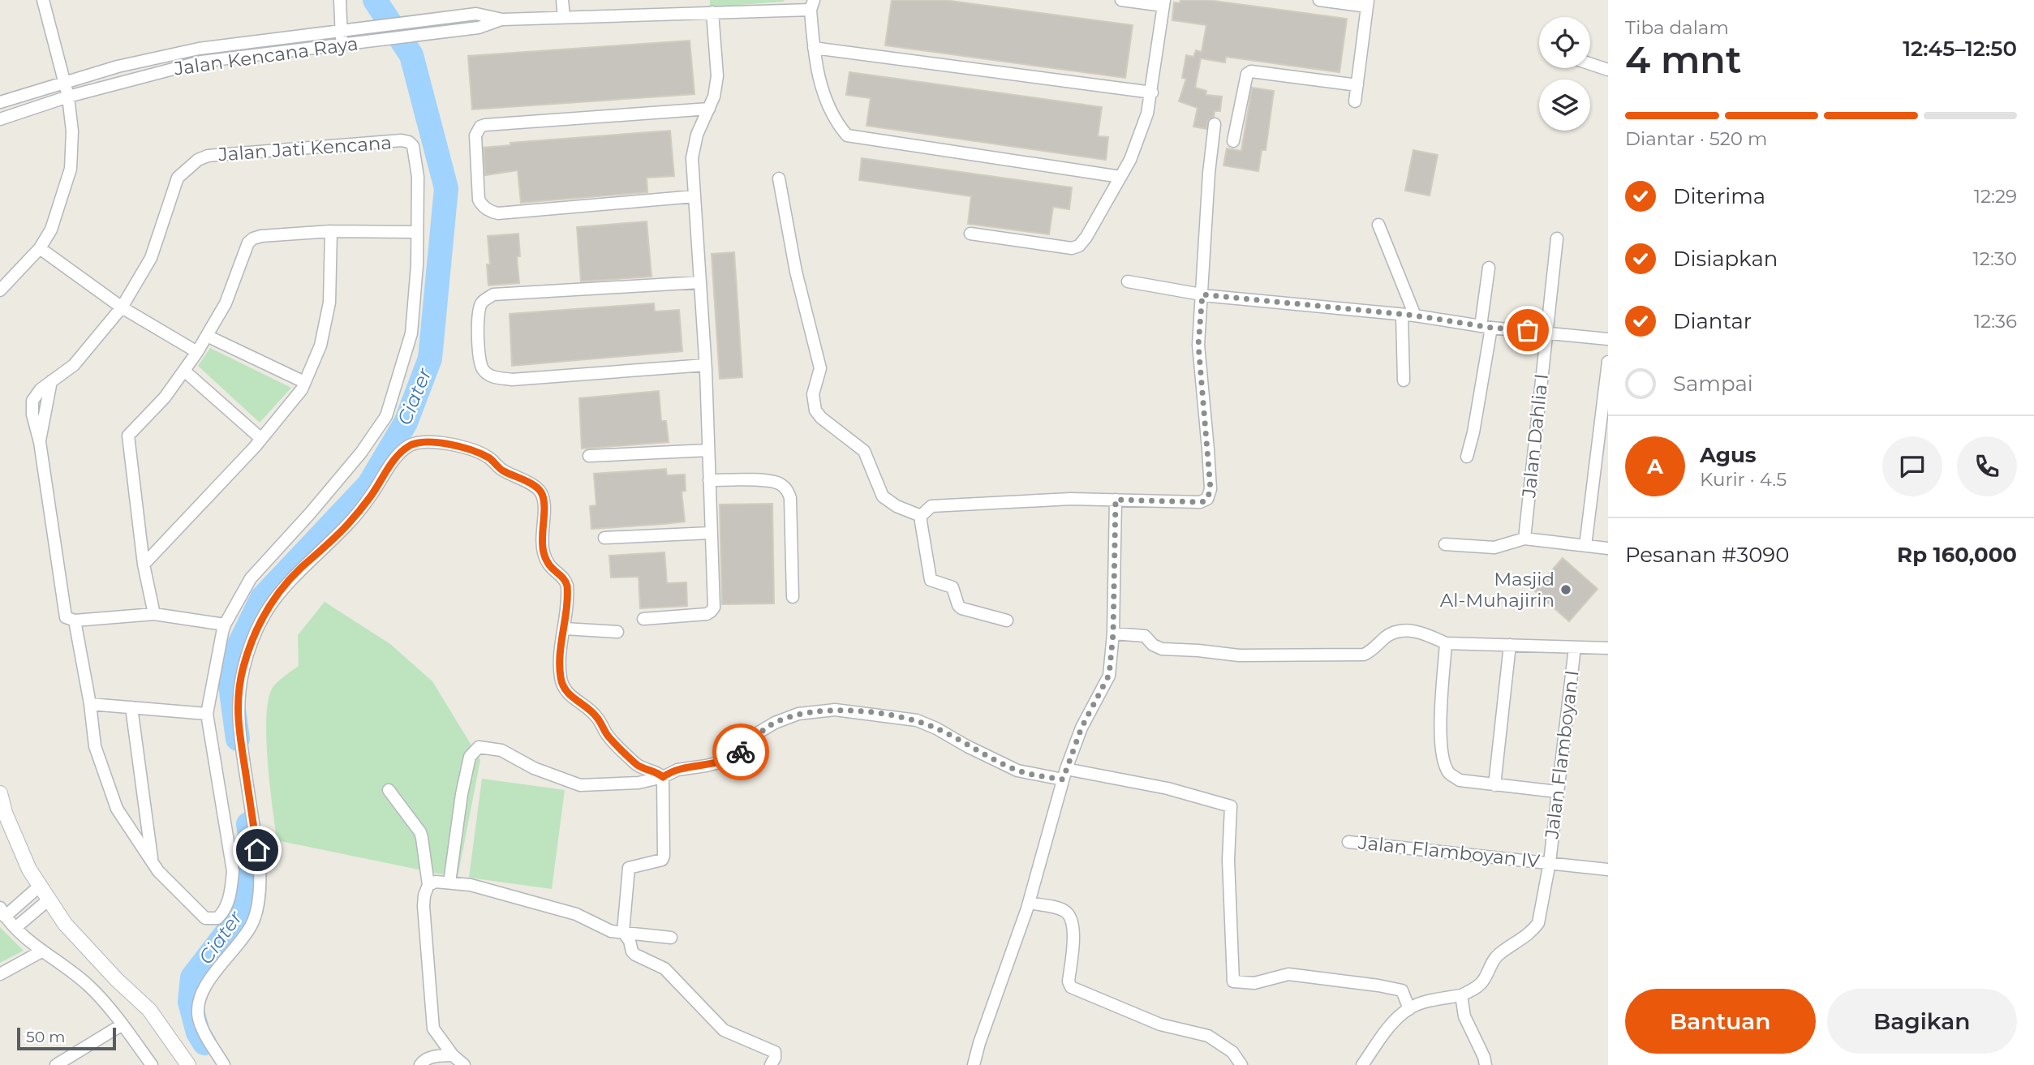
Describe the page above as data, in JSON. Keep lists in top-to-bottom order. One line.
{"streets":{"street":["Jalan Kencana Raya","Jalan Jati Kencana","Jalan Dahlia I","Jalan Flamboyan I","Jalan Flamboyan IV"]},"crossings":[["Jalan Flamboyan I","Jalan Flamboyan IV"]],"water":["Ciater"],"places":["Masjid Al-Muhajirin"],"scale_bar":"50 m","page":{"heading":["4 mnt","Tiba dalam","12:45–12:50"],"panel":["Agus","Kurir · 4.5","Pesanan #3090","Rp 160,000"],"bar":"Diantar · 520 m","list":[["Diterima","12:29"],["Disiapkan","12:30"],["Diantar","12:36"],"Sampai"],"round":"A","buttons":["Bantuan","Bagikan"],"scale":"50 m"}}
